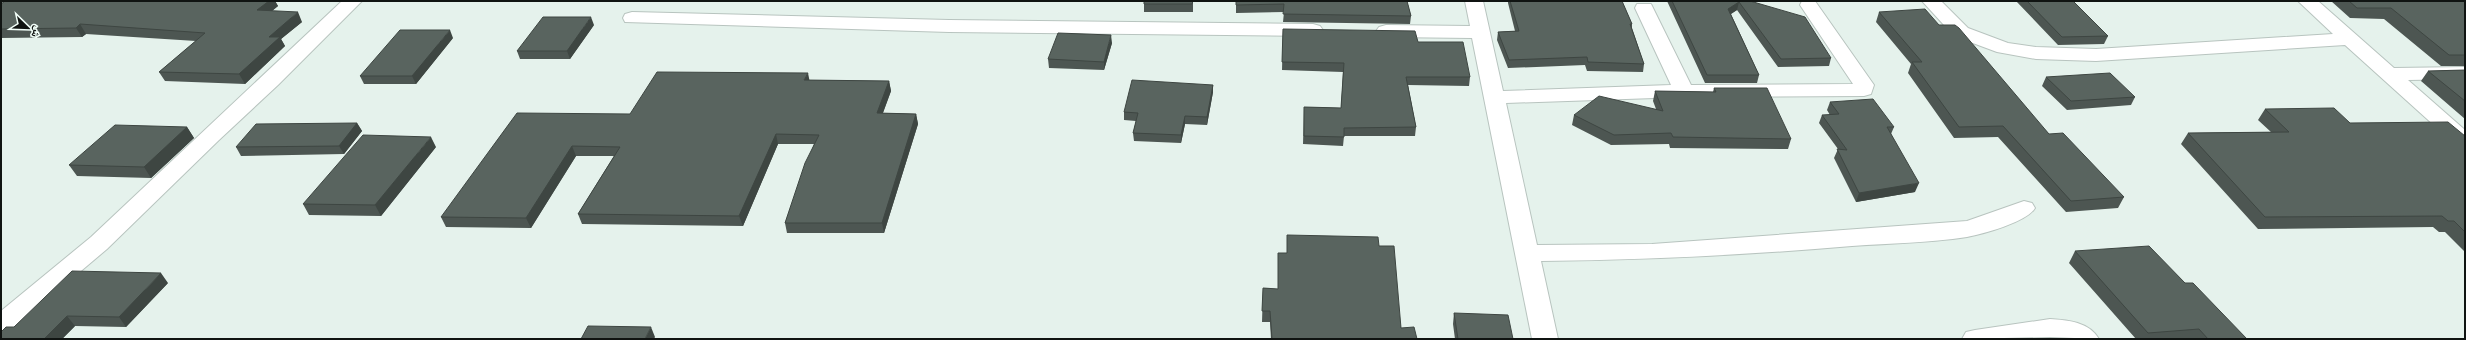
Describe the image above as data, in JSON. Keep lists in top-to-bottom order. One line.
{"north":"bottom right"}
